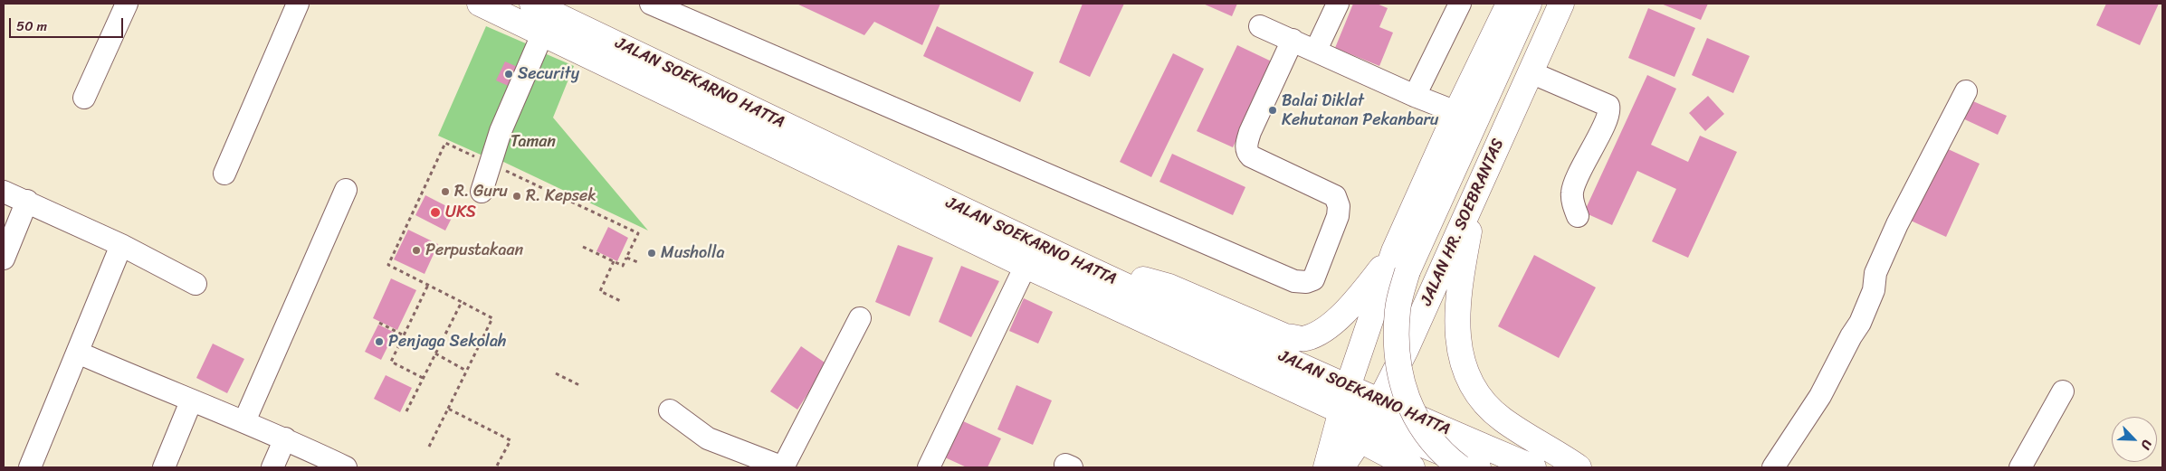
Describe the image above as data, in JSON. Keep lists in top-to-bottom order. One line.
{"streets":{"main road":["JALAN SOEKARNO HATTA","JALAN HR. SOEBRANTAS"]},"crossings":[["JALAN SOEKARNO HATTA","JALAN HR. SOEBRANTAS"]],"parks":["Taman"],"places":["Security","Balai Diklat Kehutanan Pekanbaru","R. Guru","R. Kepsek","UKS","Perpustakaan","Musholla","Penjaga Sekolah"],"scale_bar":"50 m","north":"bottom right"}
